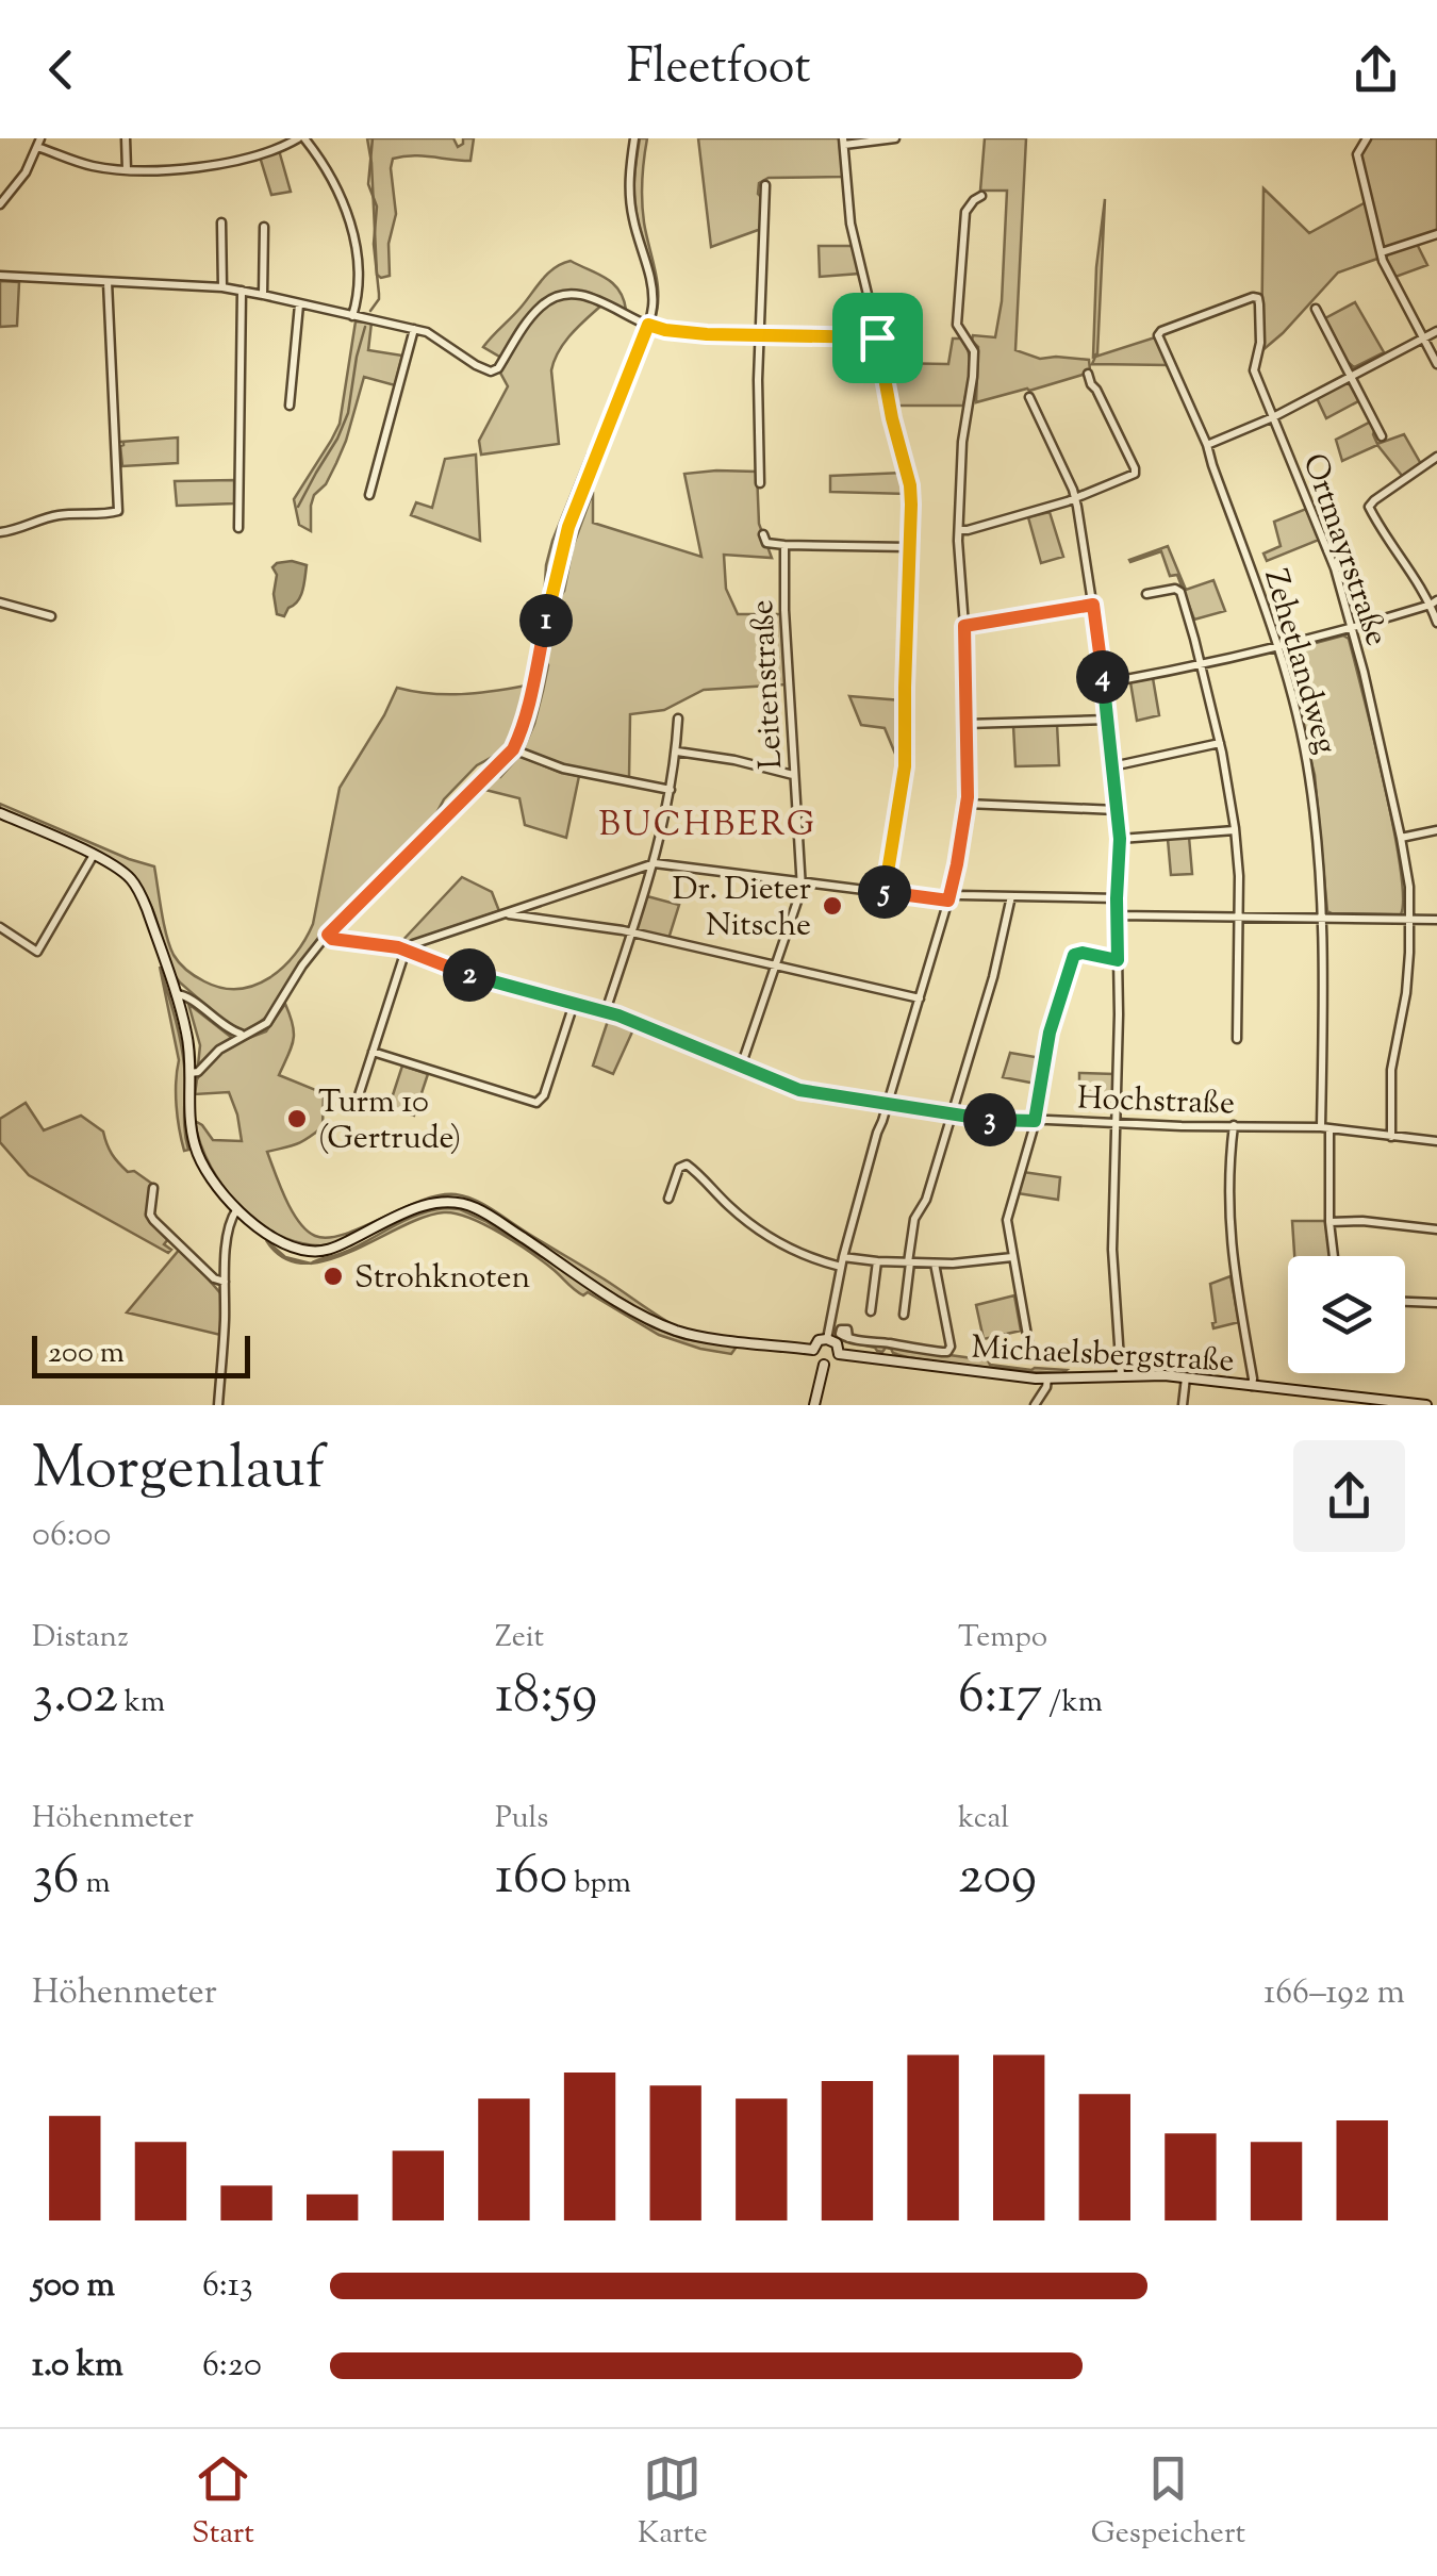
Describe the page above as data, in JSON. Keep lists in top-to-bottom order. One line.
{"streets":{"street":["Ortmayrstraße","Zehetlandweg","Leitenstraße","Hochstraße","Michaelsbergstraße"]},"crossings":[["Ortmayrstraße","Zehetlandweg"],["Ortmayrstraße","Hochstraße"],["Zehetlandweg","Hochstraße"],["Leitenstraße","Hochstraße"]],"districts":["BUCHBERG"],"places":["Dr. Dieter Nitsche","Turm 10 (Gertrude)","Strohknoten"],"scale_bar":"200 m","page":{"header":"Fleetfoot","pins":["1","4","5","2","3"],"scale":"200 m","heading":["Morgenlauf","06:00"],"stats":[["Distanz","3.02 km"],["Zeit","18:59"],["Tempo","6:17 /km"],["Höhenmeter","36 m"],["Puls","160 bpm"],["kcal","209"]],"chart":["Höhenmeter","166–192 m"],"list":[{"name":"500 m","note":"6:13"},{"name":"1.0 km","note":"6:20"}],"tabs":["Start","Karte","Gespeichert"]}}
